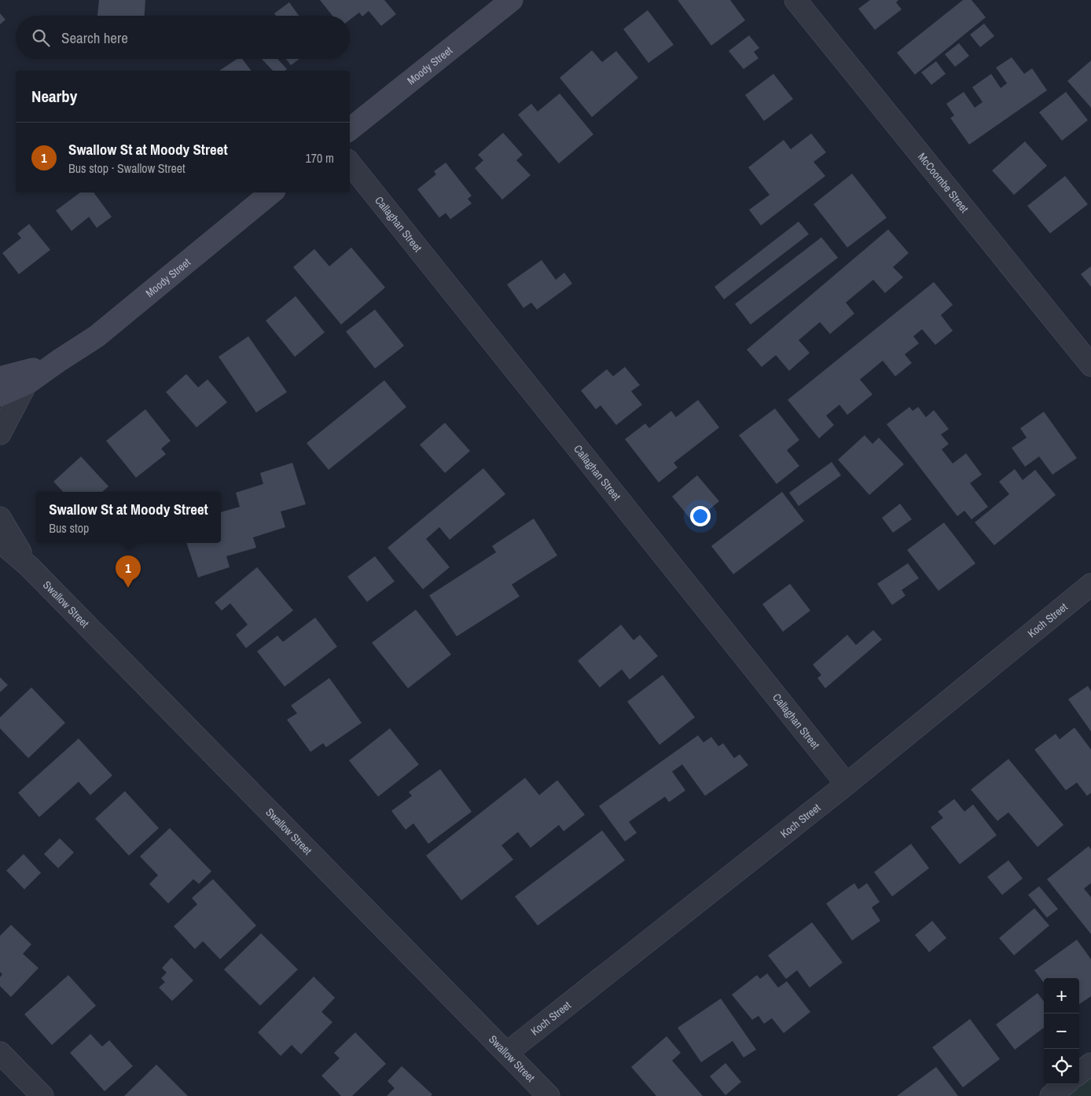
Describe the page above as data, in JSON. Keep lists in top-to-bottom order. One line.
{"streets":{"main road":["Moody Street"],"street":["McCoombe Street","Callaghan Street","Swallow Street","Koch Street"]},"crossings":[["Callaghan Street","Koch Street"],["Swallow Street","Koch Street"]],"page":{"search":"Search here","heading":"Nearby","list":[{"mark":"1","name":"Swallow St at Moody Street","note":"Bus stop · Swallow Street","value":"170 m"}],"popup":["Swallow St at Moody Street","Bus stop"],"pins":"1","map_buttons":["+","−"]}}
